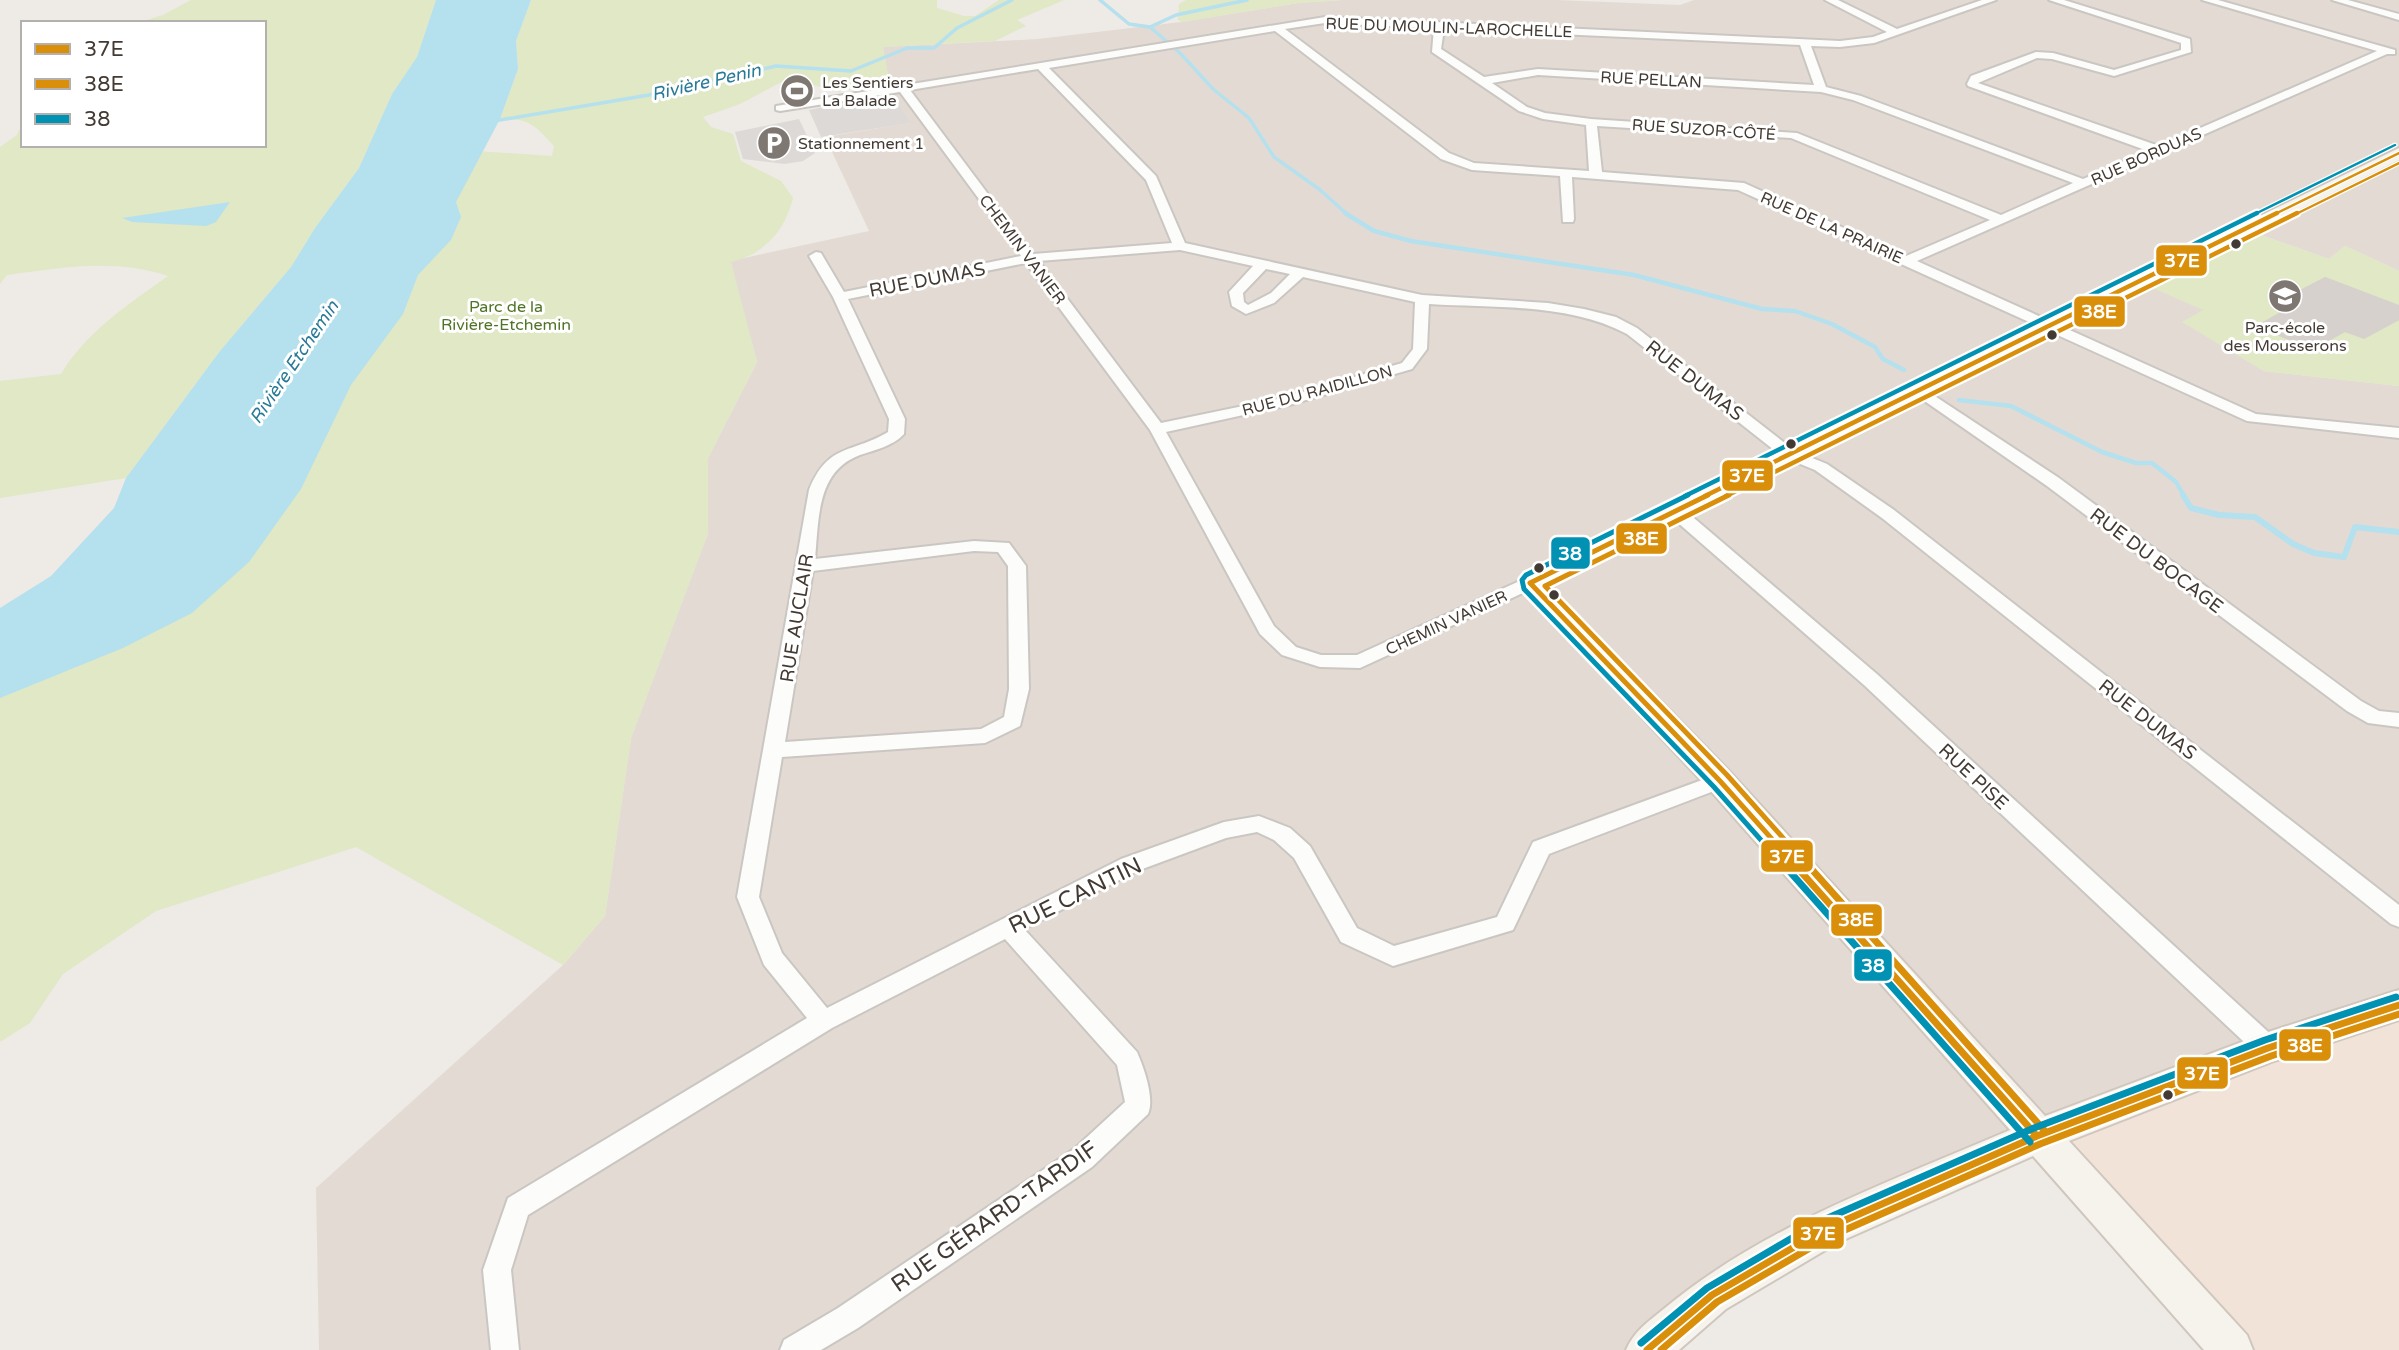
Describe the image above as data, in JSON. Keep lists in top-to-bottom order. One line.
{"streets":{"street":["RUE DU MOULIN-LAROCHELLE","RUE PELLAN","RUE SUZOR-CÔTÉ","RUE BORDUAS","RUE DE LA PRAIRIE","CHEMIN VANIER","RUE DUMAS","RUE DU RAIDILLON","RUE DU BOCAGE","RUE AUCLAIR","RUE PISE","RUE CANTIN","RUE GÉRARD-TARDIF"]},"crossings":[["RUE DU MOULIN-LAROCHELLE","RUE SUZOR-CÔTÉ"],["RUE DU MOULIN-LAROCHELLE","RUE DE LA PRAIRIE"],["RUE DU MOULIN-LAROCHELLE","CHEMIN VANIER"],["RUE PELLAN","RUE SUZOR-CÔTÉ"],["RUE PELLAN","RUE BORDUAS"],["RUE SUZOR-CÔTÉ","RUE BORDUAS"],["RUE BORDUAS","RUE DE LA PRAIRIE"],["RUE DE LA PRAIRIE","CHEMIN VANIER"],["CHEMIN VANIER","RUE DUMAS"],["CHEMIN VANIER","RUE DU RAIDILLON"],["CHEMIN VANIER","RUE DU BOCAGE"],["CHEMIN VANIER","RUE PISE"],["RUE DUMAS","RUE DU RAIDILLON"],["RUE DUMAS","RUE AUCLAIR"],["RUE AUCLAIR","RUE CANTIN"],["RUE CANTIN","RUE GÉRARD-TARDIF"]],"water":["Rivière Penin","Rivière Etchemin"],"parks":["Parc de la Rivière-Etchemin"],"places":{"sports":["Les Sentiers La Balade"],"parking":["Stationnement 1"],"school or university":["Parc-école des Mousserons"]},"lines":["transit line 38","transit line 37E","transit line 38E"],"legend":["37E","38E","38"]}
